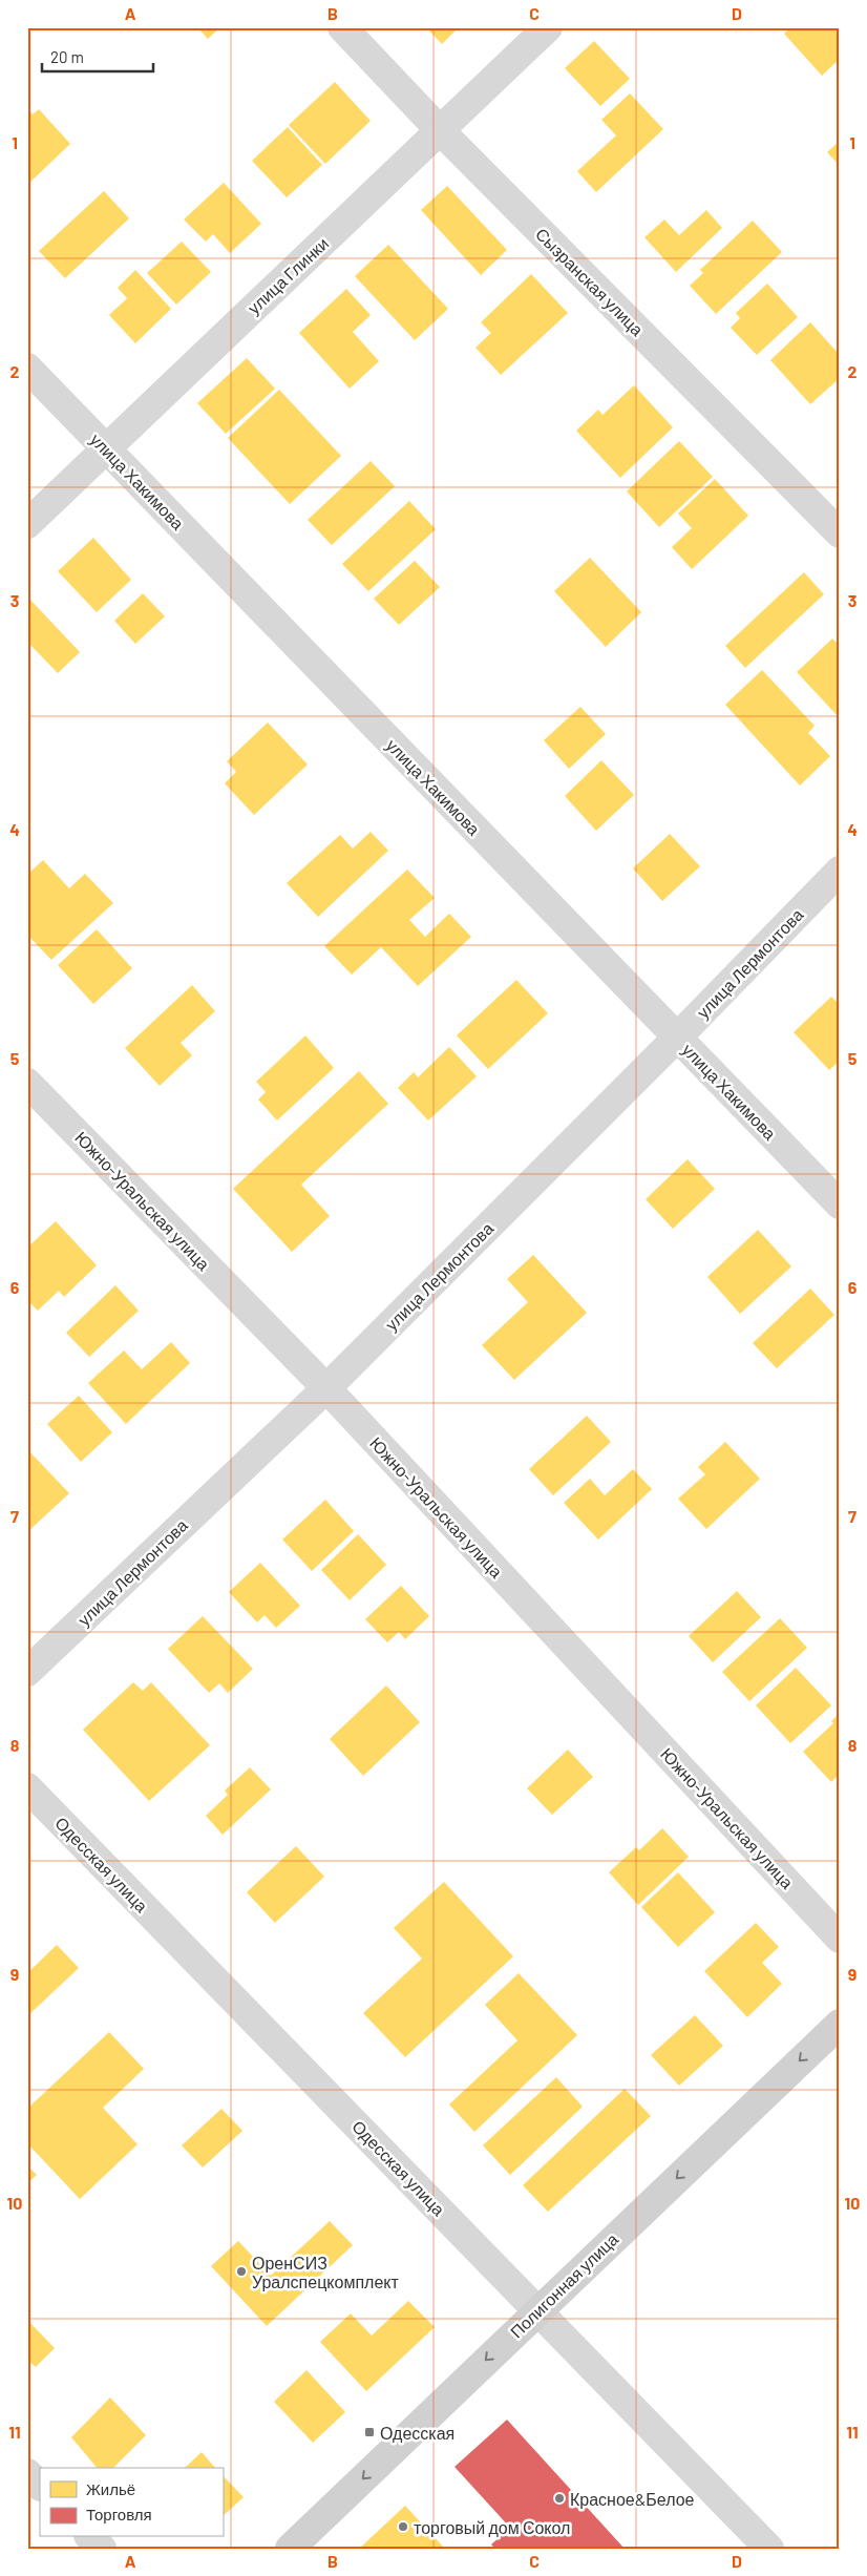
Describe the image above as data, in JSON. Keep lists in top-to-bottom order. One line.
{"streets":{"main road":["Полигонная улица"],"street":["улица Глинки","Сызранская улица","улица Хакимова","улица Лермонтова","Южно-Уральская улица","Одесская улица"]},"crossings":[["улица Глинки","Сызранская улица"],["улица Глинки","улица Хакимова"],["улица Хакимова","улица Лермонтова"],["улица Лермонтова","Южно-Уральская улица"],["Одесская улица","Полигонная улица"]],"one_way":["Полигонная улица"],"places":{"other":["ОренСИЗ Уралспецкомплект","Красное&Белое","торговый дом Сокол"],"transit":["Одесская"]},"legend":["Жильё","Торговля"],"scale_bar":"20 m","grid":{"columns":["A","B","C","D"],"rows":["1","2","3","4","5","6","7","8","9","10","11"]}}
